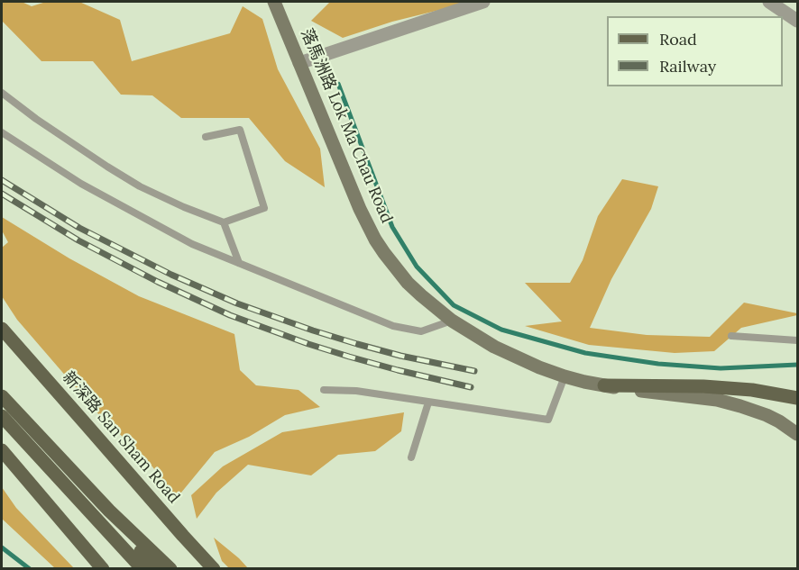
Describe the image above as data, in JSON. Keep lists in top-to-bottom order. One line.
{"streets":{"main road":["新深路 San Sham Road"],"street":["落馬洲路 Lok Ma Chau Road"]},"legend":["Road","Railway"]}
